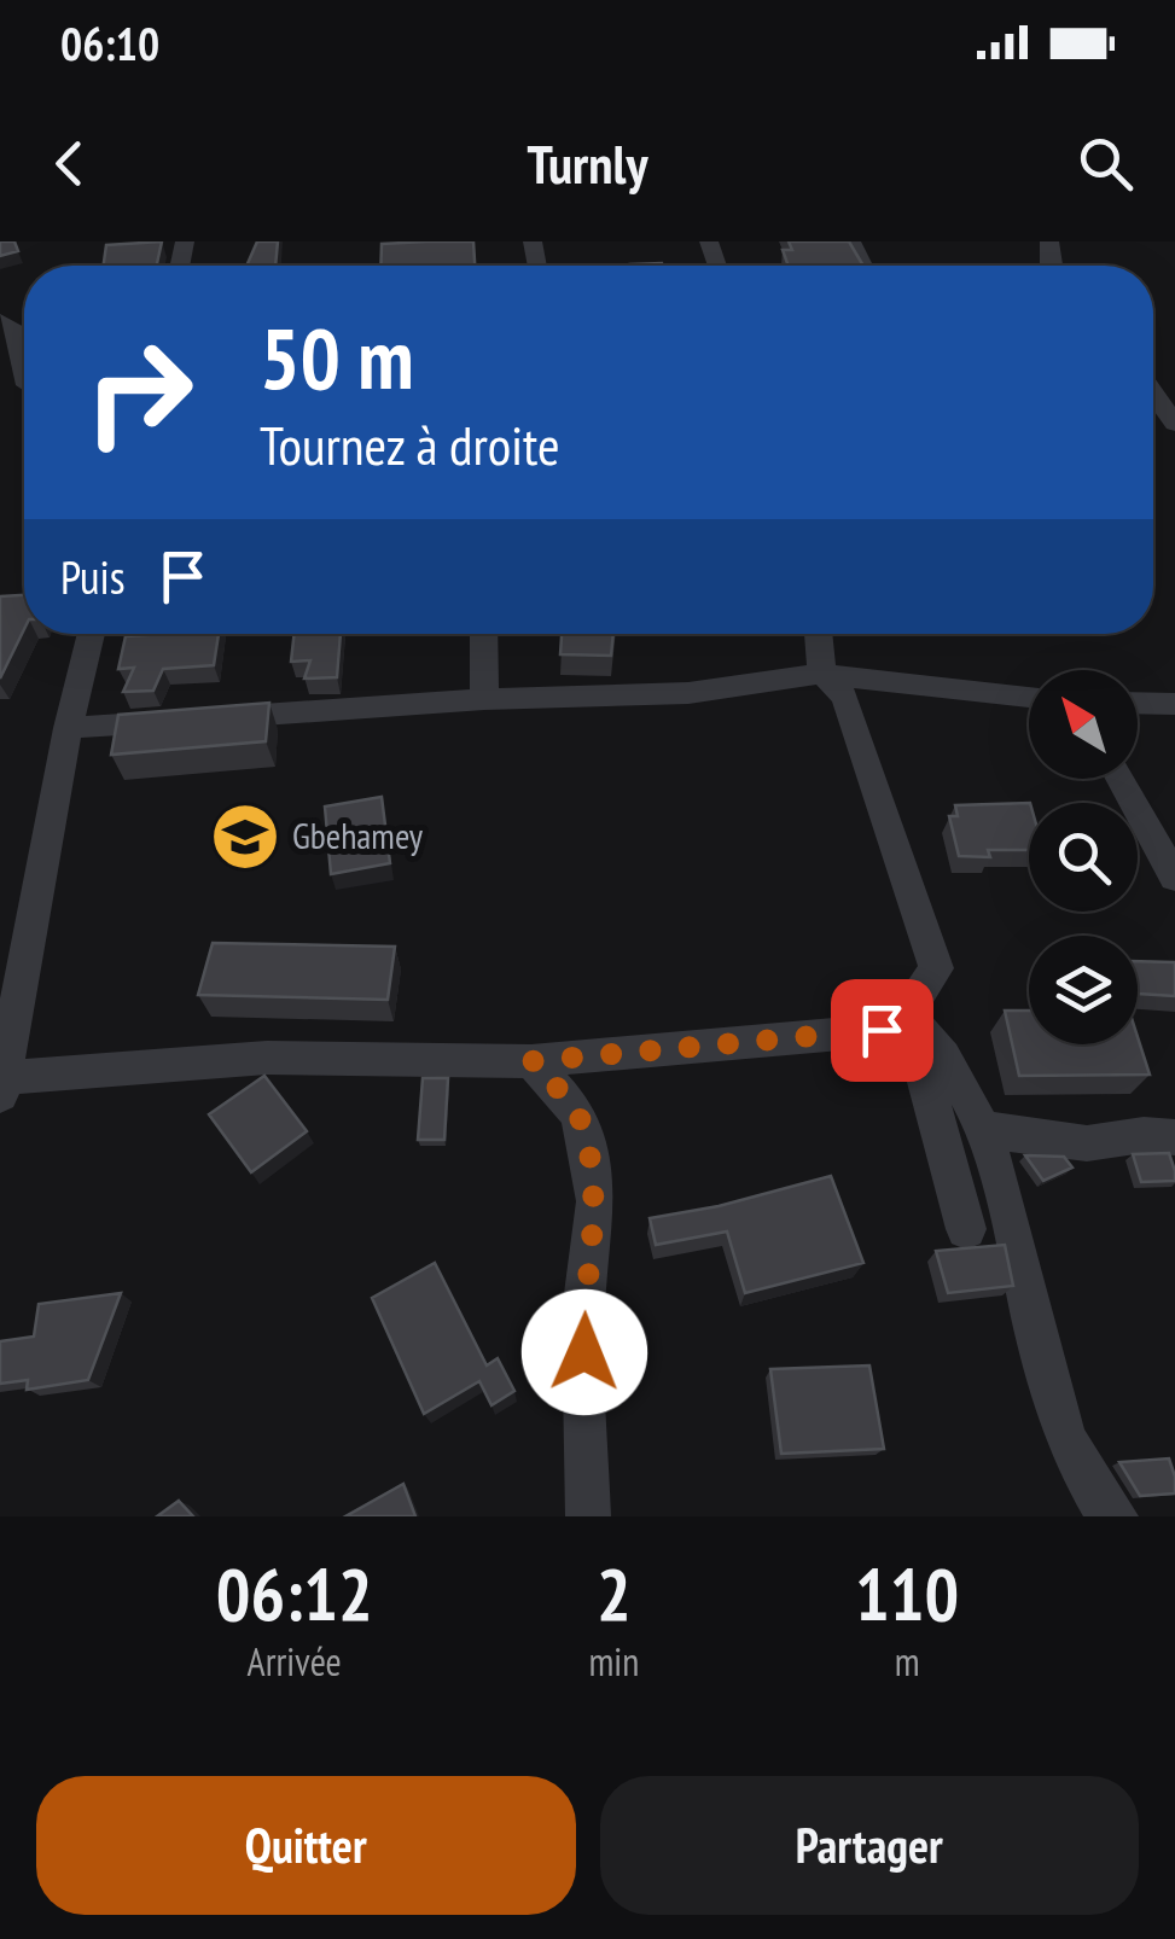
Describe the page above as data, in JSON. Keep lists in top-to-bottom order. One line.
{"places":{"school or university":["Gbehamey"]},"north":"top left","page":{"status":"06:10","header":"Turnly","turn":["50 m","Tournez à droite"],"then":"Puis","eta":["06:12","Arrivée","2","min","110","m"],"buttons":["Quitter","Partager"]}}
